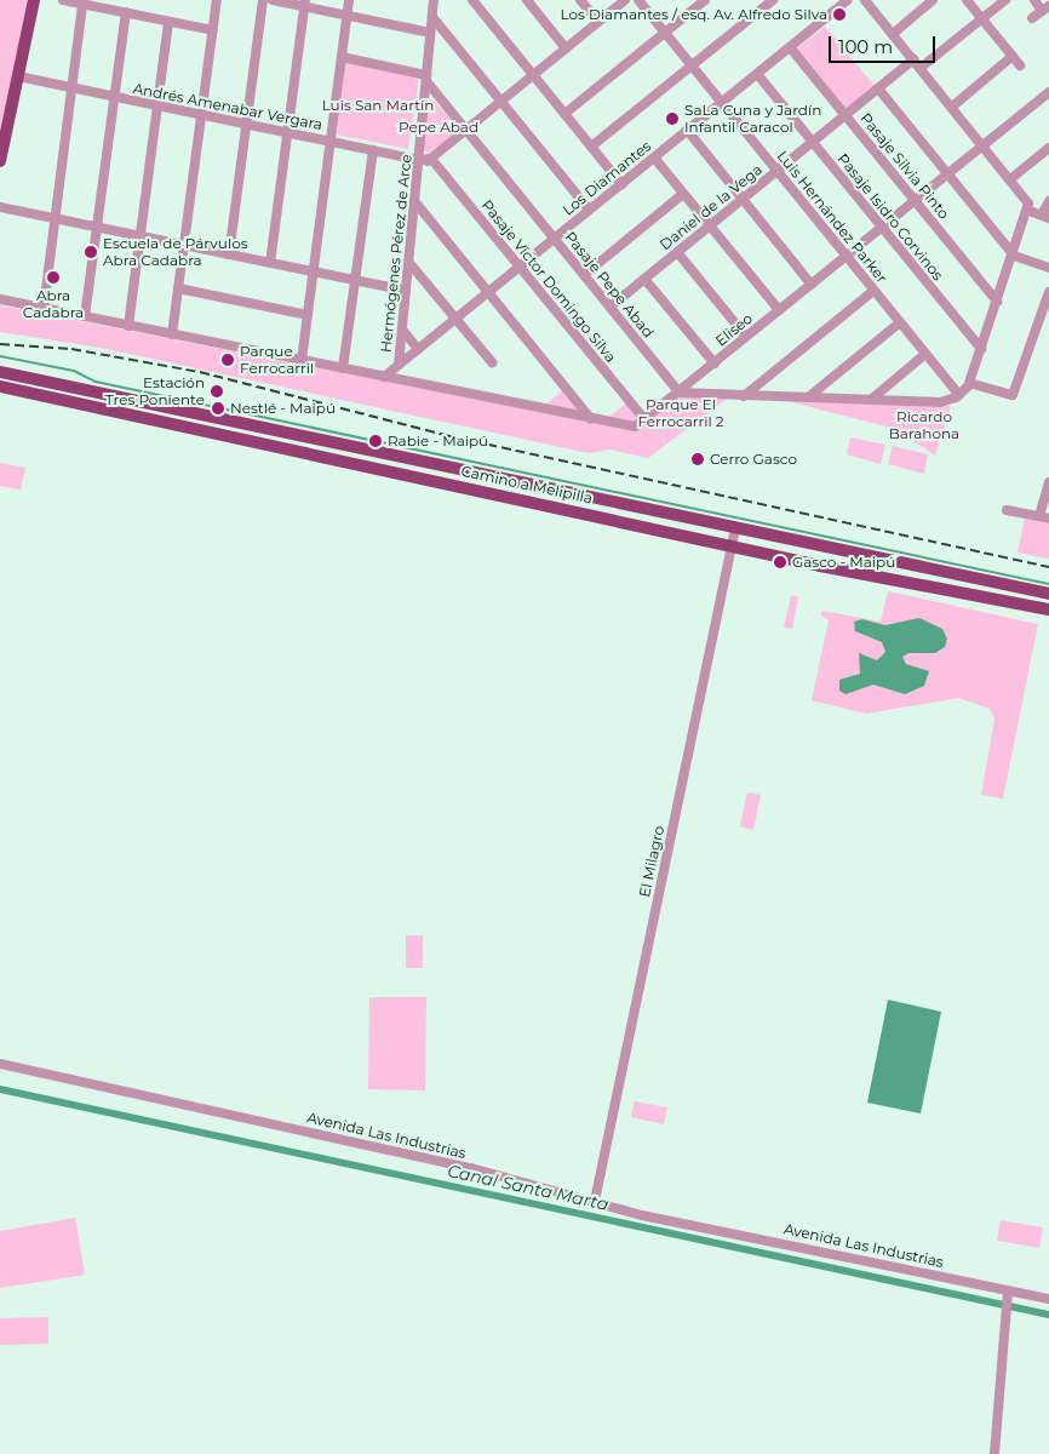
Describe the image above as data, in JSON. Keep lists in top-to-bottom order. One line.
{"streets":{"main road":["Camino a Melipilla"],"street":["Andrés Amenabar Vergara","Pasaje Silvia Pinto","Los Diamantes","Daniel de la Vega","Luis Hernández Parker","Pasaje Isidro Corvinos","Hermógenes Pérez de Arce","Pasaje Víctor Domingo Silva","Pasaje Pepe Abad","Eliseo","El Milagro","Avenida Las Industrias"]},"crossings":[["Andrés Amenabar Vergara","Hermógenes Pérez de Arce"],["Andrés Amenabar Vergara","Pasaje Víctor Domingo Silva"],["Pasaje Silvia Pinto","Los Diamantes"],["Pasaje Silvia Pinto","Daniel de la Vega"],["Pasaje Silvia Pinto","Eliseo"],["Los Diamantes","Luis Hernández Parker"],["Los Diamantes","Pasaje Isidro Corvinos"],["Los Diamantes","Hermógenes Pérez de Arce"],["Los Diamantes","Pasaje Víctor Domingo Silva"],["Los Diamantes","Pasaje Pepe Abad"],["Los Diamantes","Eliseo"],["Daniel de la Vega","Luis Hernández Parker"],["Daniel de la Vega","Pasaje Isidro Corvinos"],["Daniel de la Vega","Pasaje Pepe Abad"],["Luis Hernández Parker","Eliseo"],["Pasaje Isidro Corvinos","Eliseo"],["Hermógenes Pérez de Arce","Pasaje Pepe Abad"],["Pasaje Víctor Domingo Silva","Eliseo"],["Pasaje Pepe Abad","Eliseo"],["Camino a Melipilla","El Milagro"],["El Milagro","Avenida Las Industrias"]],"water":["Canal Santa Marta"],"parks":["Luis San Martín","Pepe Abad","Parque El Ferrocarril 2","Ricardo Barahona"],"places":["Los Diamantes / esq. Av. Alfredo Silva","SaLa Cuna y Jardín Infantil Caracol","Escuela de Párvulos Abra Cadabra","Abra Cadabra","Parque Ferrocarril","Estación Tres Poniente","Nestlé - Maipú","Rabie - Maipú","Cerro Gasco","Gasco - Maipú"],"scale_bar":"100 m"}
